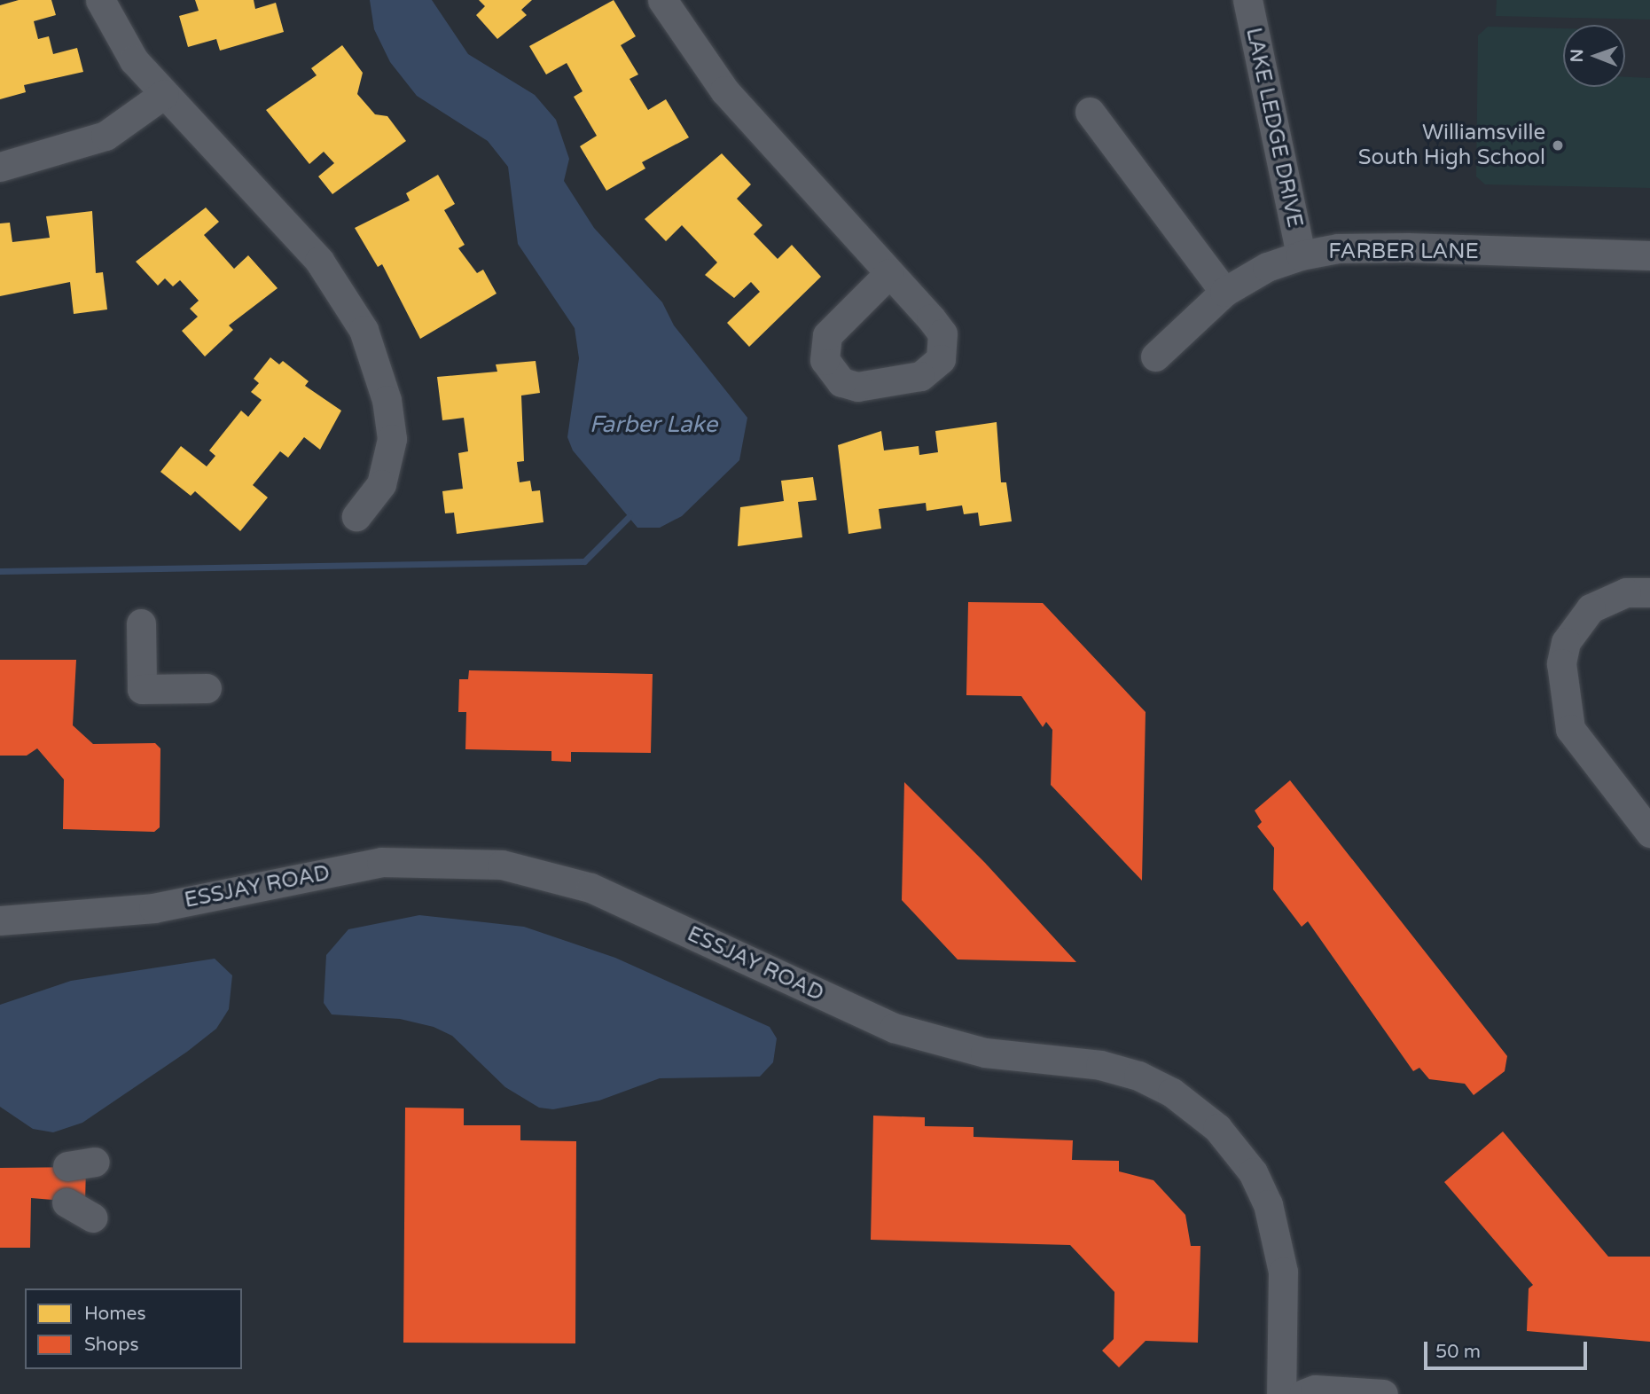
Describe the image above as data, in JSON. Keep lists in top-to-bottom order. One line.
{"streets":{"street":["LAKE LEDGE DRIVE","FARBER LANE","ESSJAY ROAD"]},"crossings":[["LAKE LEDGE DRIVE","FARBER LANE"]],"water":["Farber Lake"],"places":["Williamsville South High School"],"legend":["Homes","Shops"],"scale_bar":"50 m","north":"left"}
